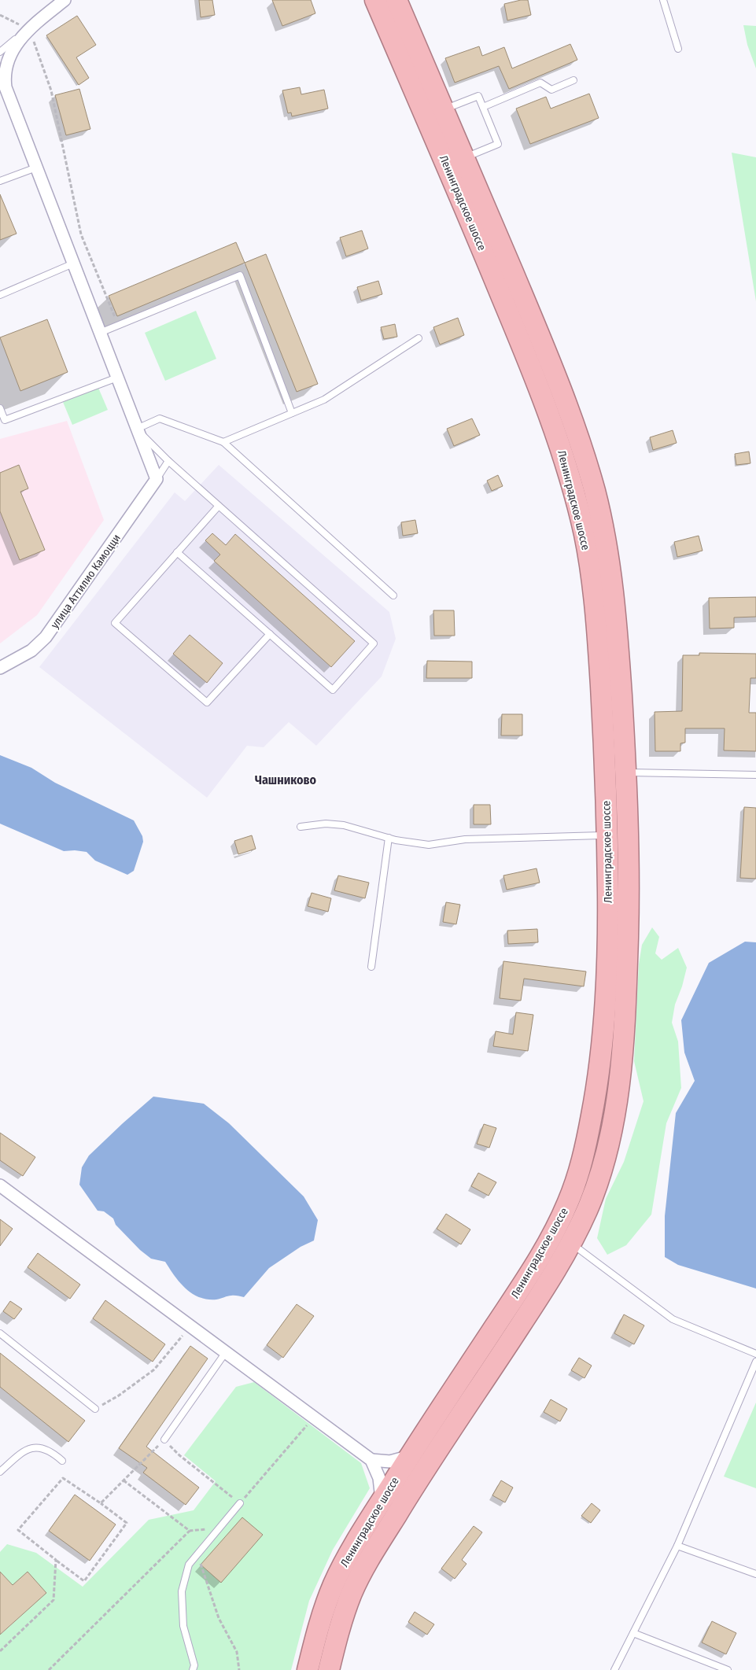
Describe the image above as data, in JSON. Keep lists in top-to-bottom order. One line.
{"streets":{"highway":["Ленинградское шоссе"],"street":["улица Аттилио Камоцци"]},"districts":["Чашниково"]}
